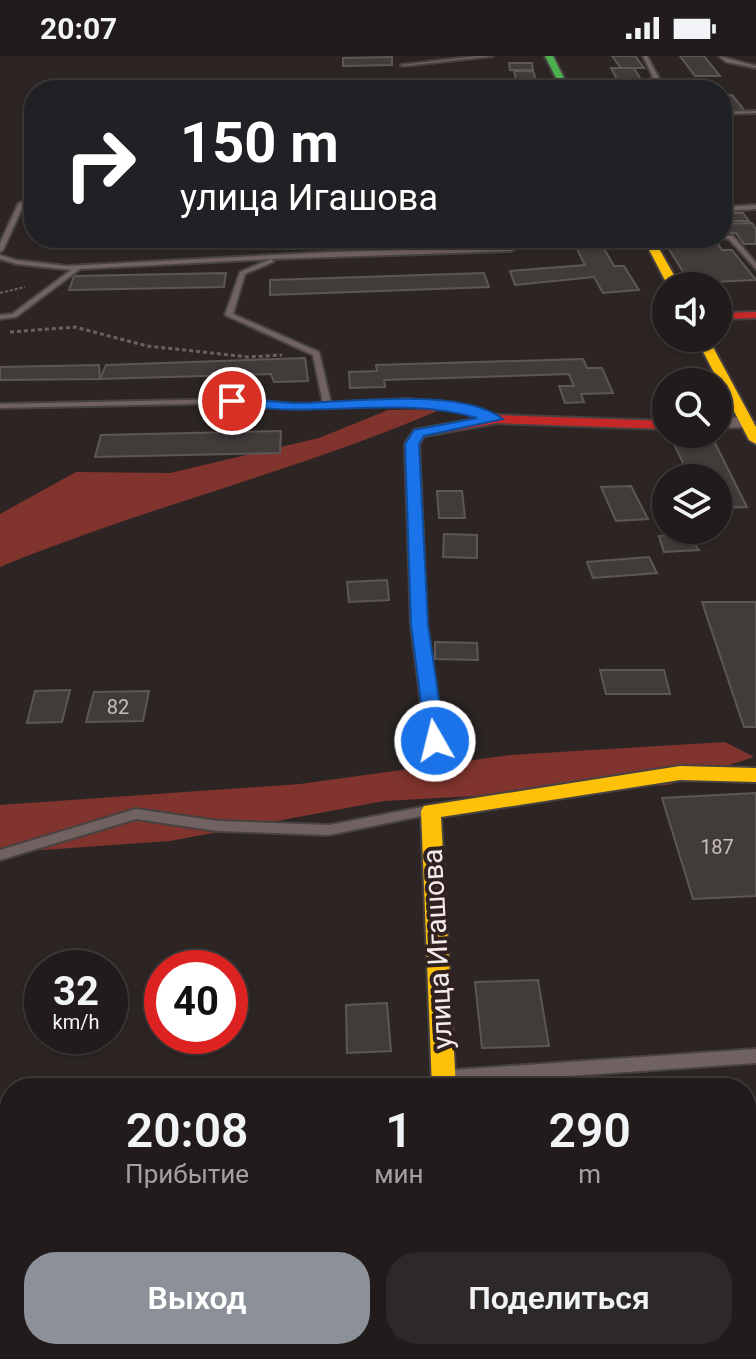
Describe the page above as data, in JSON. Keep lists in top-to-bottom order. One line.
{"streets":{"street":["улица Игашова"]},"house_numbers":["82","187"],"page":{"status":"20:07","turn":["150 m","улица Игашова"],"speed":"32 km/h","limit":"40","eta":["20:08","Прибытие","1","мин","290","m"],"buttons":["Выход","Поделиться"]}}
